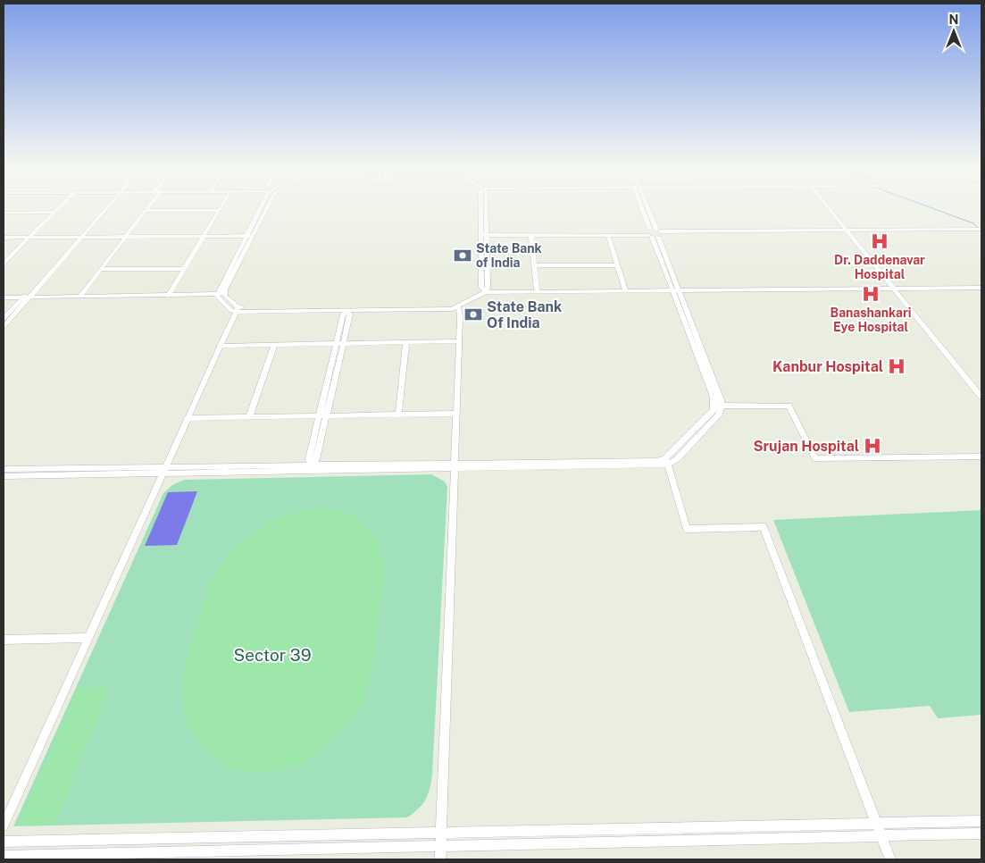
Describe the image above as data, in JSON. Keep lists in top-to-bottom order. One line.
{"parks":["Sector 39"],"places":{"hospital":["Dr. Daddenavar Hospital","Banashankari Eye Hospital","Kanbur Hospital","Srujan Hospital"],"bank":["State Bank of India","State Bank Of India"]},"north":"top"}
